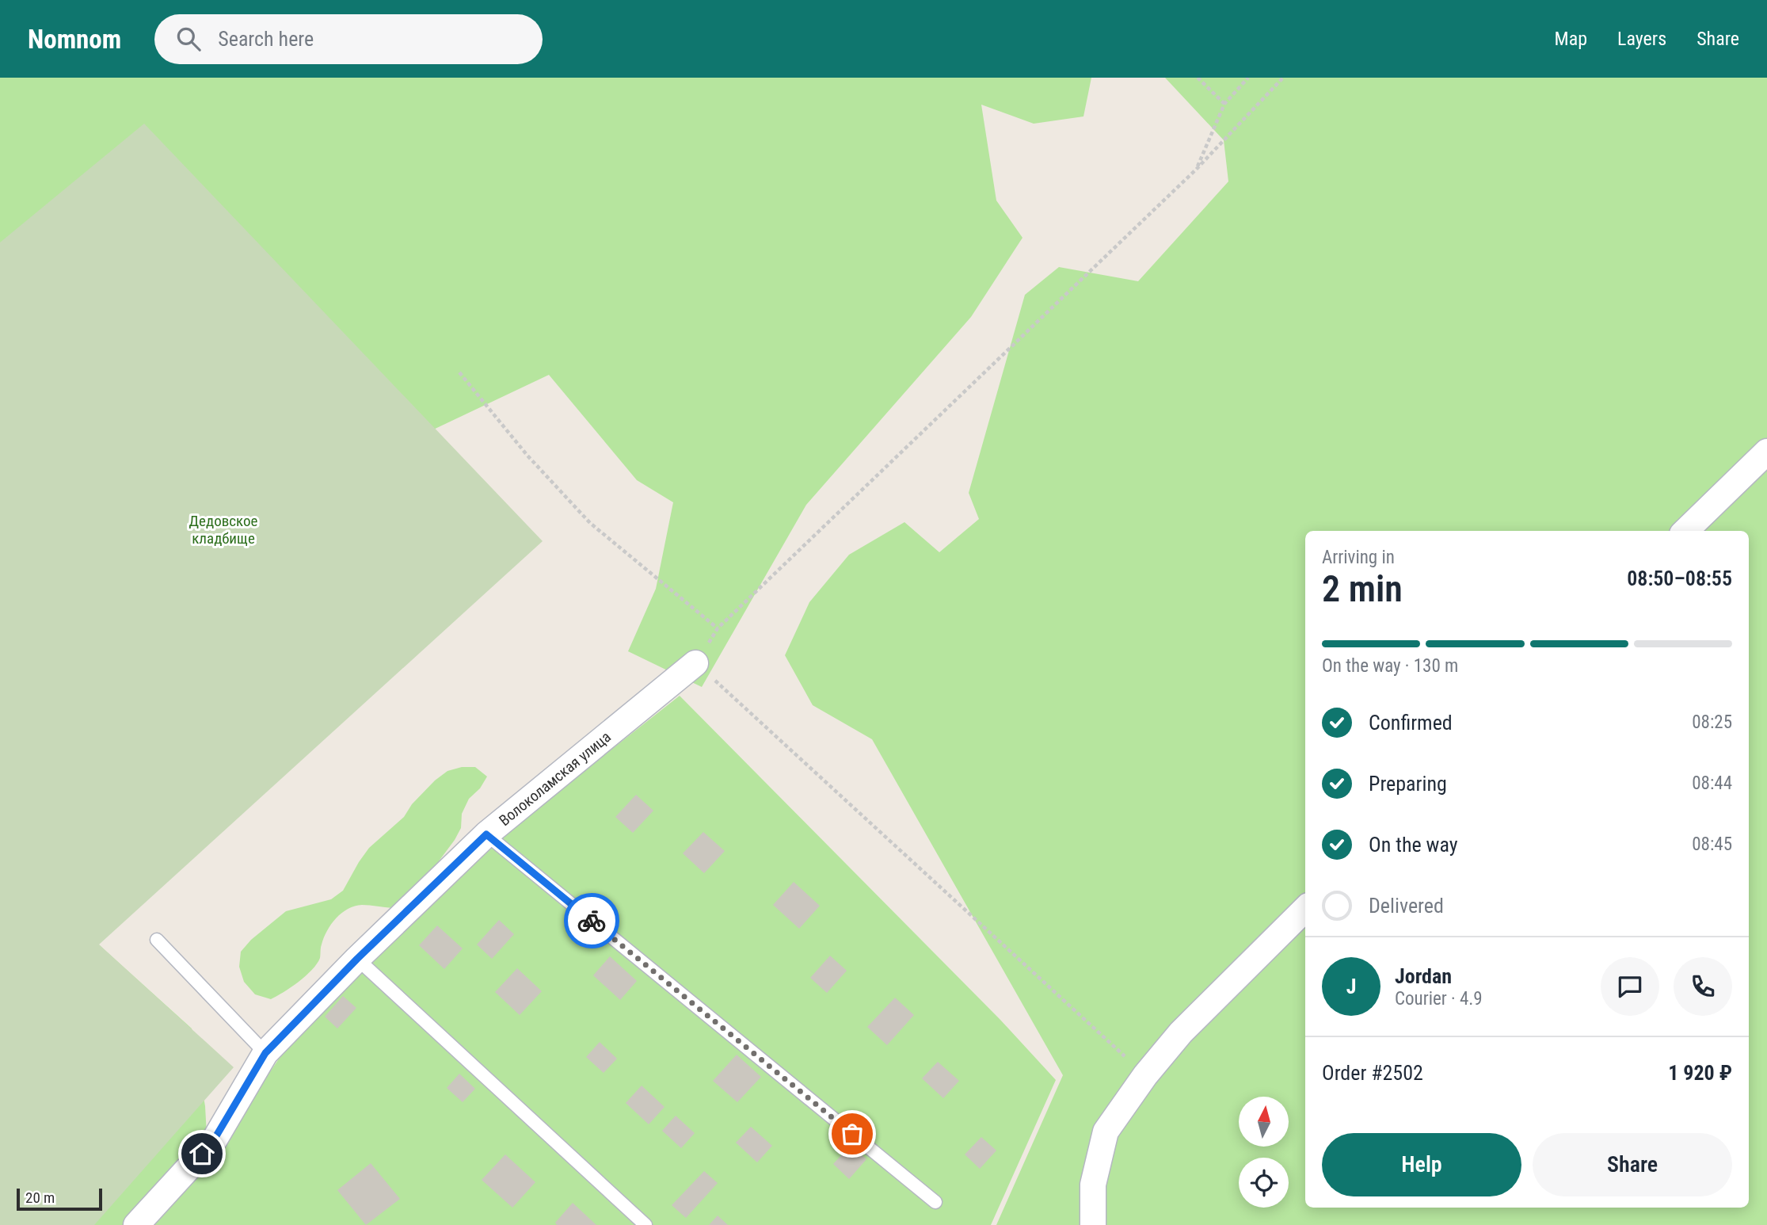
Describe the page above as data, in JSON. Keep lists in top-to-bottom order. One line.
{"streets":{"street":["Волоколамская улица"]},"parks":["Дедовское кладбище"],"scale_bar":"20 m","north":"top","page":{"header":"Nomnom","search":"Search here","nav":["Map","Layers","Share"],"heading":["2 min","Arriving in","08:50–08:55"],"panel":["Jordan","Courier · 4.9","Order #2502","1 920 ₽"],"bar":"On the way · 130 m","list":[["Confirmed","08:25"],["Preparing","08:44"],["On the way","08:45"],"Delivered"],"round":"J","buttons":["Help","Share"],"scale":"20 m"}}
